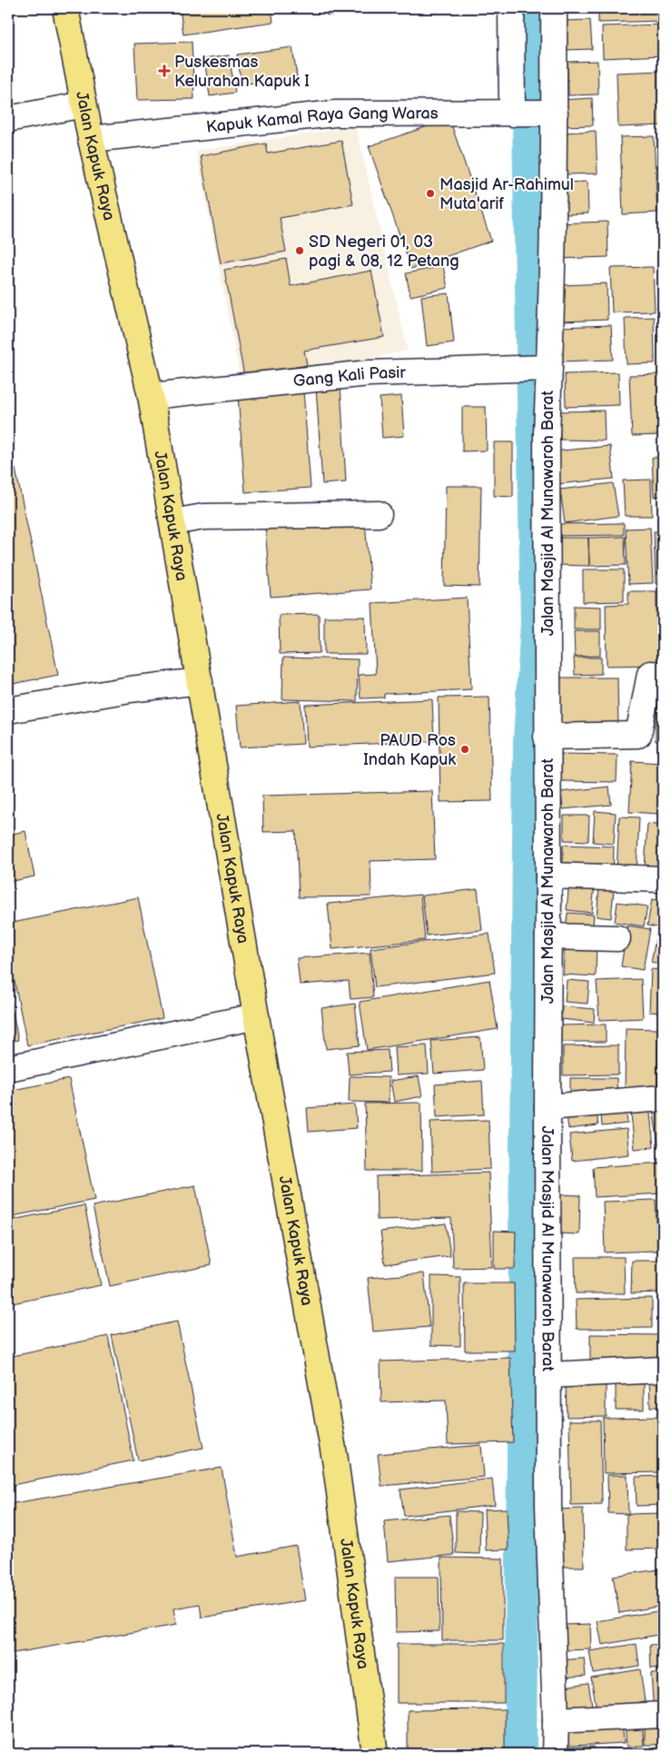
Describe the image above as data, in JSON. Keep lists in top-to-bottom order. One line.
{"streets":{"main road":["Jalan Kapuk Raya"],"street":["Kapuk Kamal Raya Gang Waras","Gang Kali Pasir","Jalan Masjid Al Munawaroh Barat"]},"crossings":[["Kapuk Kamal Raya Gang Waras","Jalan Kapuk Raya"],["Kapuk Kamal Raya Gang Waras","Jalan Masjid Al Munawaroh Barat"],["Jalan Kapuk Raya","Gang Kali Pasir"],["Gang Kali Pasir","Jalan Masjid Al Munawaroh Barat"]],"places":{"health":["Puskesmas Kelurahan Kapuk I"],"other":["Masjid Ar-Rahimul Muta'arif","SD Negeri 01, 03 pagi & 08, 12 Petang","PAUD Ros Indah Kapuk"]}}
